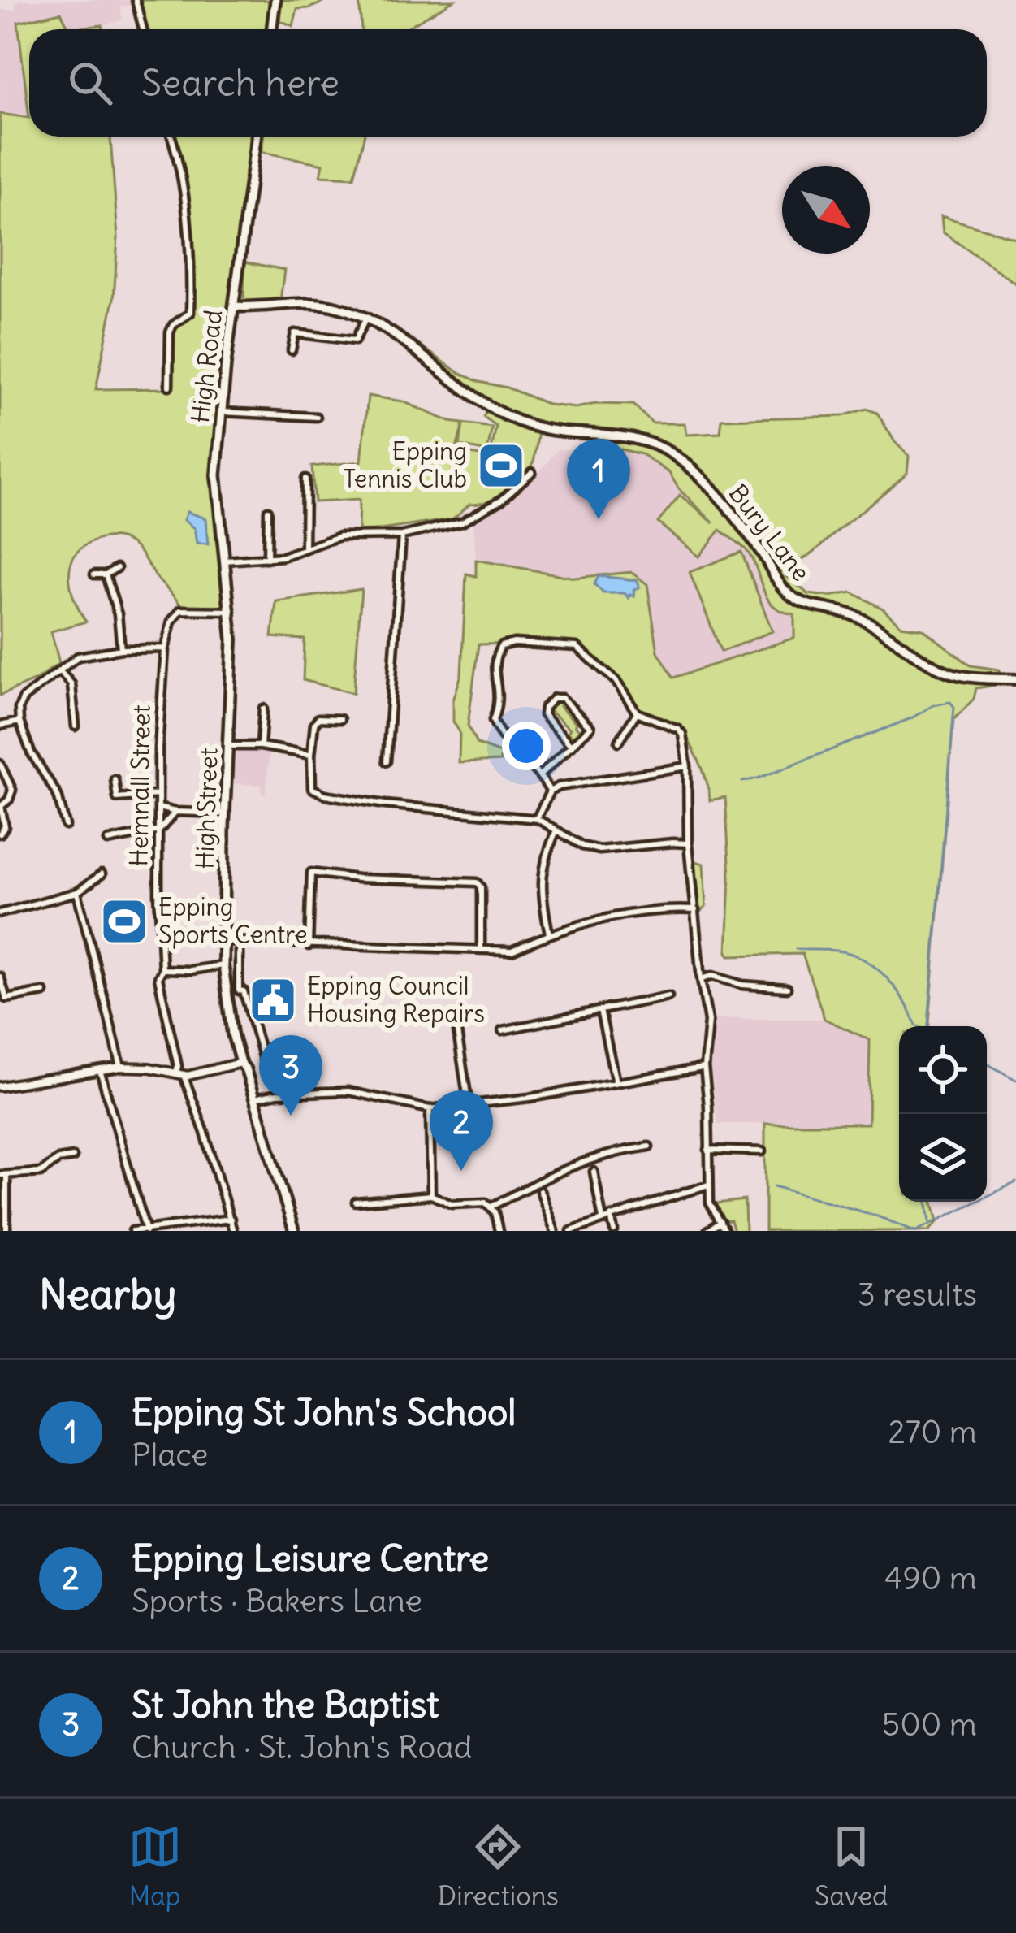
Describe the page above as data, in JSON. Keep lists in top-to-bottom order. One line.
{"streets":{"main road":["High Road","Bury Lane","High Street"],"street":["Hemnall Street"]},"crossings":[["High Road","Bury Lane"],["High Road","Hemnall Street"],["High Road","High Street"],["Hemnall Street","High Street"]],"places":{"sports":["Epping Tennis Club","Epping Sports Centre"],"public building":["Epping Council Housing Repairs"]},"north":"bottom right","page":{"search":"Search here","pins":["1","3","2"],"heading":["Nearby","3 results"],"list":[{"mark":"1","name":"Epping St John's School","note":"Place","value":"270 m"},{"mark":"2","name":"Epping Leisure Centre","note":"Sports · Bakers Lane","value":"490 m"},{"mark":"3","name":"St John the Baptist","note":"Church · St. John's Road","value":"500 m"}],"nav":["Map","Directions","Saved"]}}
